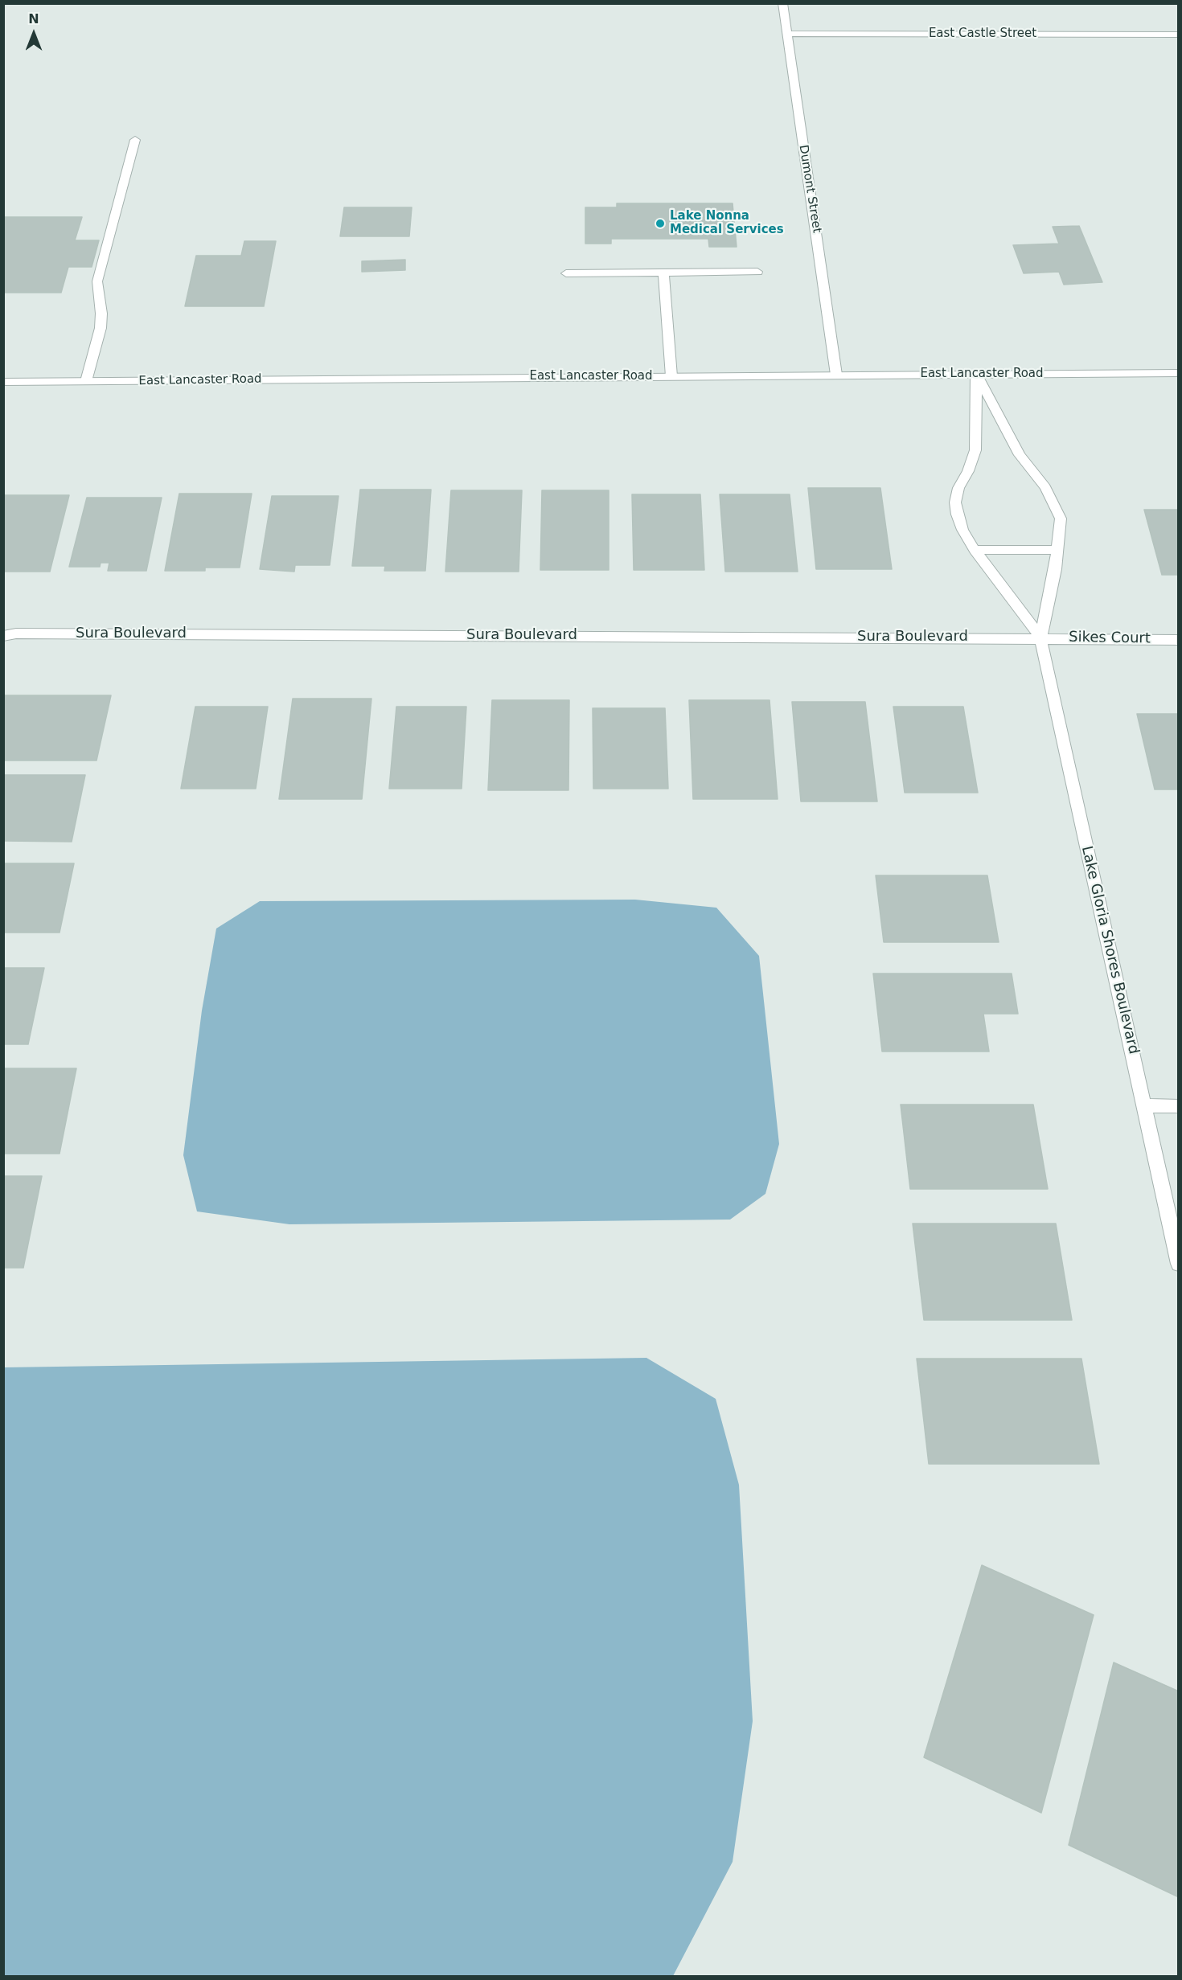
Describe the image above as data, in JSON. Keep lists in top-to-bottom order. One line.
{"streets":{"street":["East Castle Street","Dumont Street","East Lancaster Road","Sura Boulevard","Sikes Court","Lake Gloria Shores Boulevard"]},"crossings":[["East Castle Street","Dumont Street"],["Dumont Street","East Lancaster Road"],["East Lancaster Road","Lake Gloria Shores Boulevard"],["Sura Boulevard","Sikes Court"],["Sura Boulevard","Lake Gloria Shores Boulevard"],["Sikes Court","Lake Gloria Shores Boulevard"]],"places":["Lake Nonna Medical Services"],"north":"top"}
